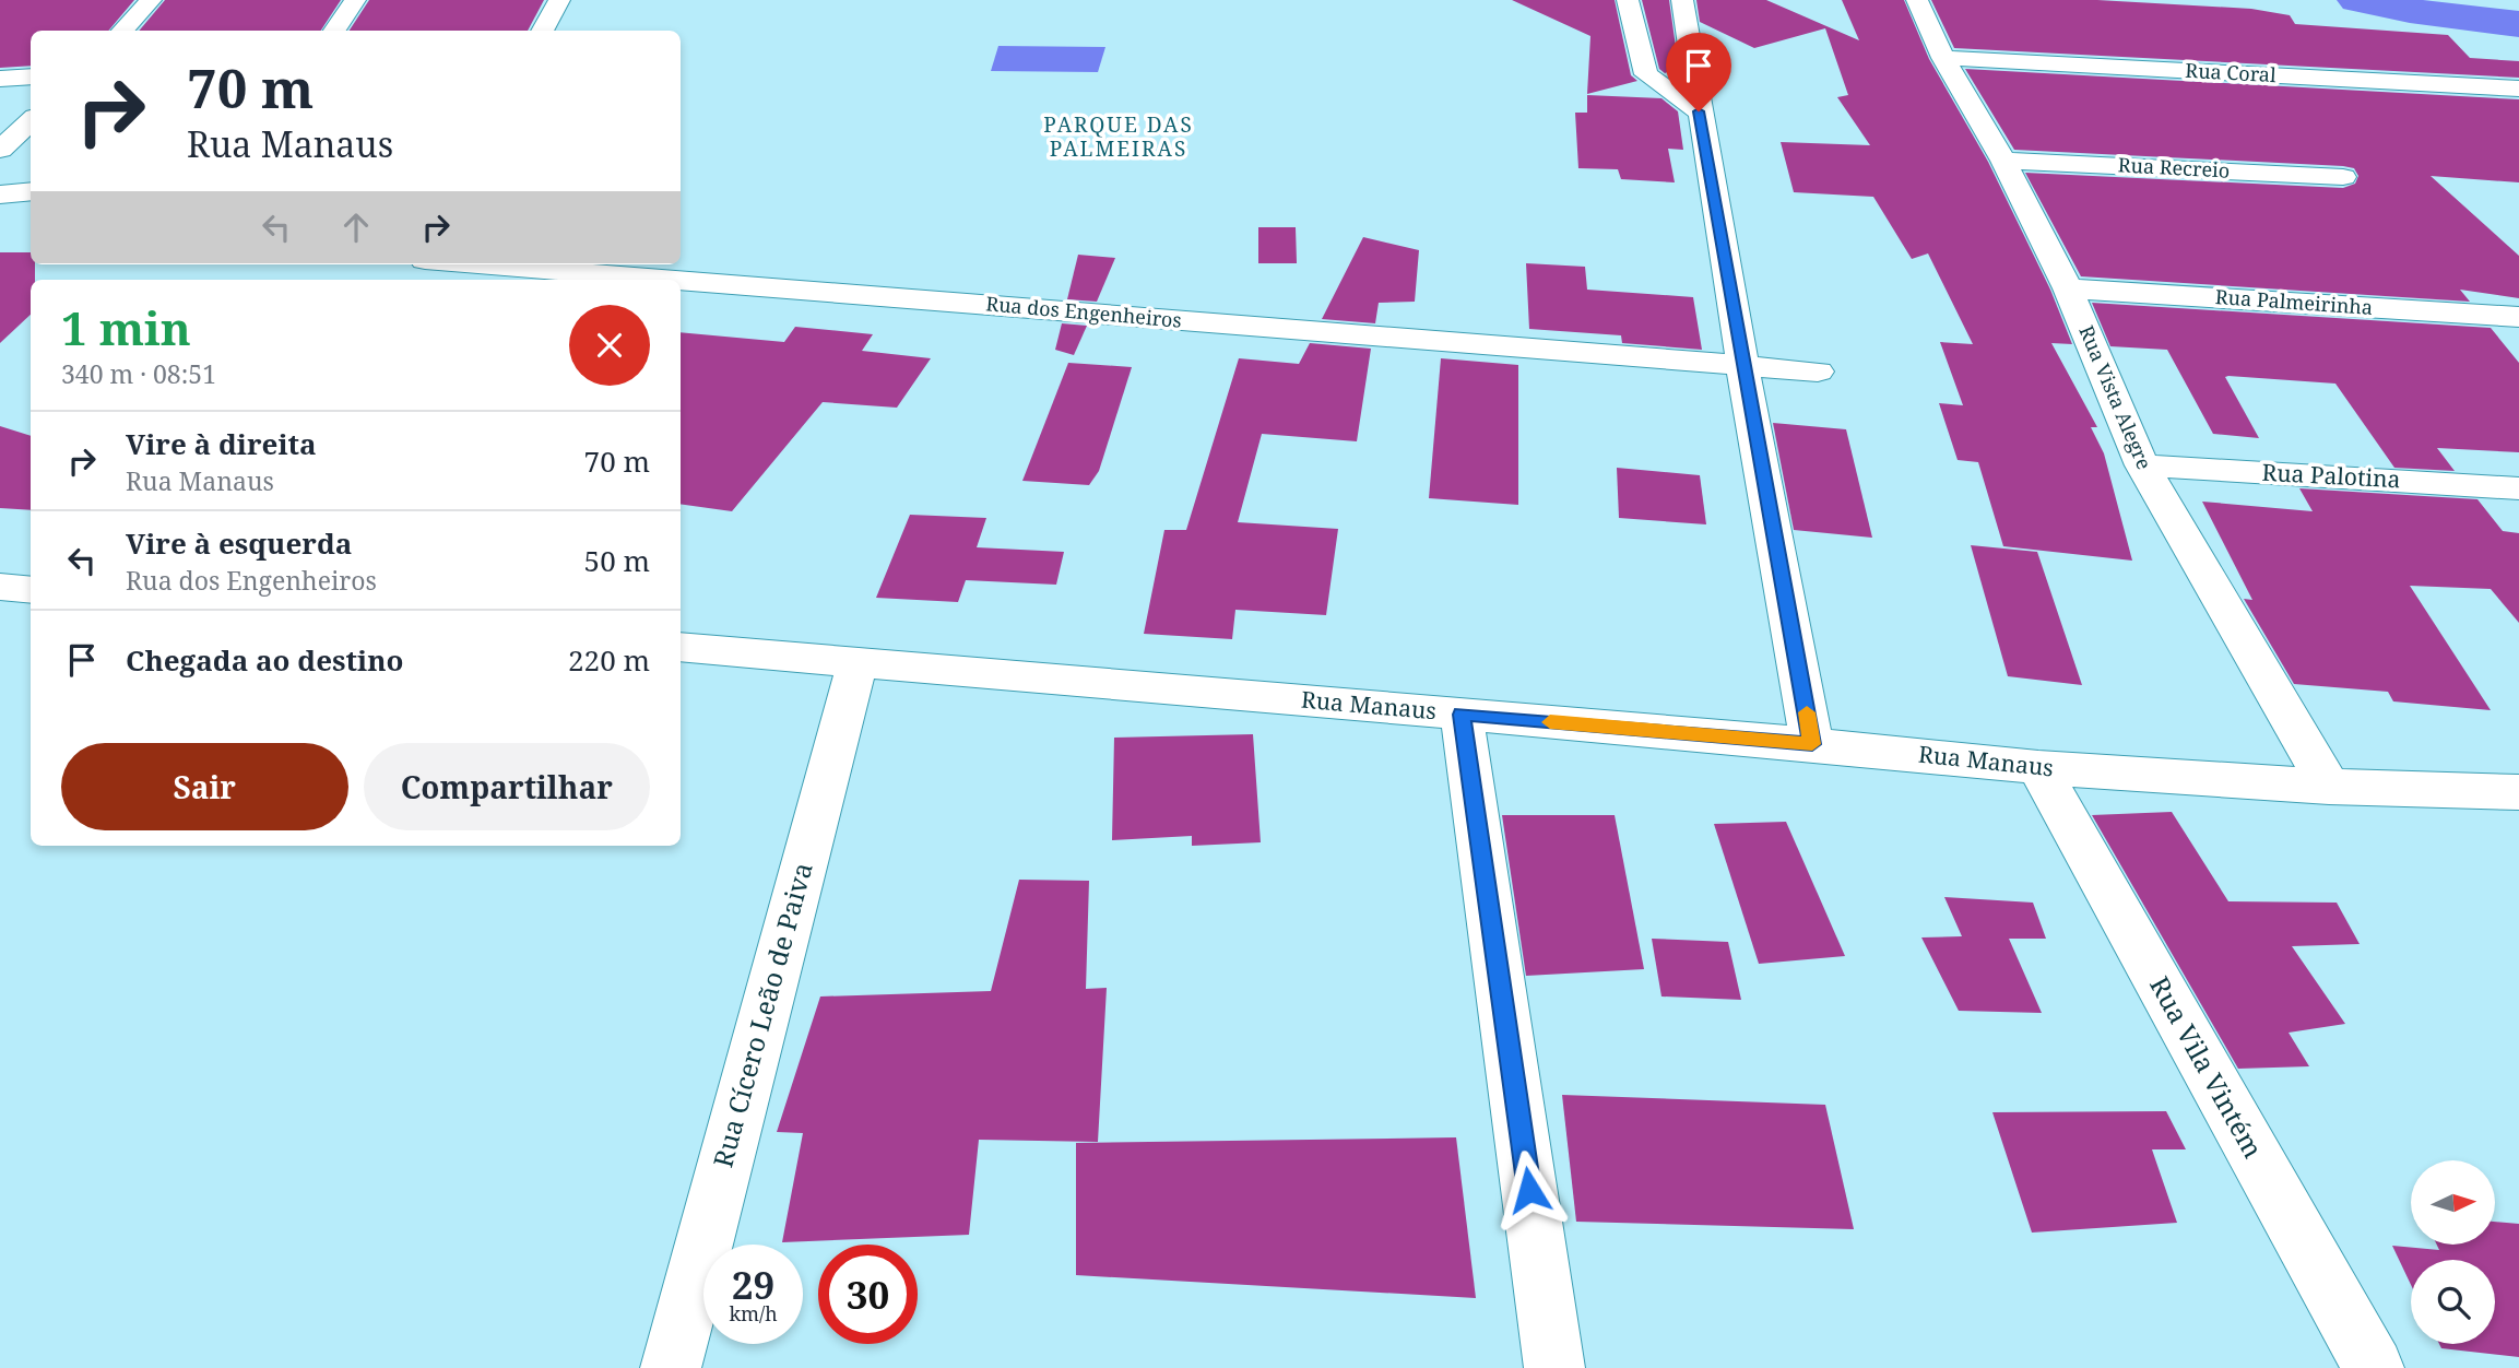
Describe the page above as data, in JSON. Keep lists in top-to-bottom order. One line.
{"streets":{"street":["Rua Coral","Rua Recreio","Rua Palmeirinha","Rua dos Engenheiros","Rua Vista Alegre","Rua Palotina","Rua Manaus","Rua Cícero Leão de Paiva","Rua Vila Vintém"]},"crossings":[["Rua Coral","Rua Vista Alegre"],["Rua Recreio","Rua Vista Alegre"],["Rua Palmeirinha","Rua Vista Alegre"],["Rua Vista Alegre","Rua Palotina"],["Rua Vista Alegre","Rua Manaus"],["Rua Manaus","Rua Cícero Leão de Paiva"],["Rua Manaus","Rua Vila Vintém"]],"districts":["PARQUE DAS PALMEIRAS"],"north":"right","page":{"turn":["70 m","Rua Manaus"],"heading":["1 min","340 m · 08:51"],"list":[{"name":"Vire à direita","note":"Rua Manaus","value":"70 m"},{"name":"Vire à esquerda","note":"Rua dos Engenheiros","value":"50 m"},{"name":"Chegada ao destino","value":"220 m"}],"buttons":["Sair","Compartilhar"],"speed":"29 km/h","limit":"30"}}
